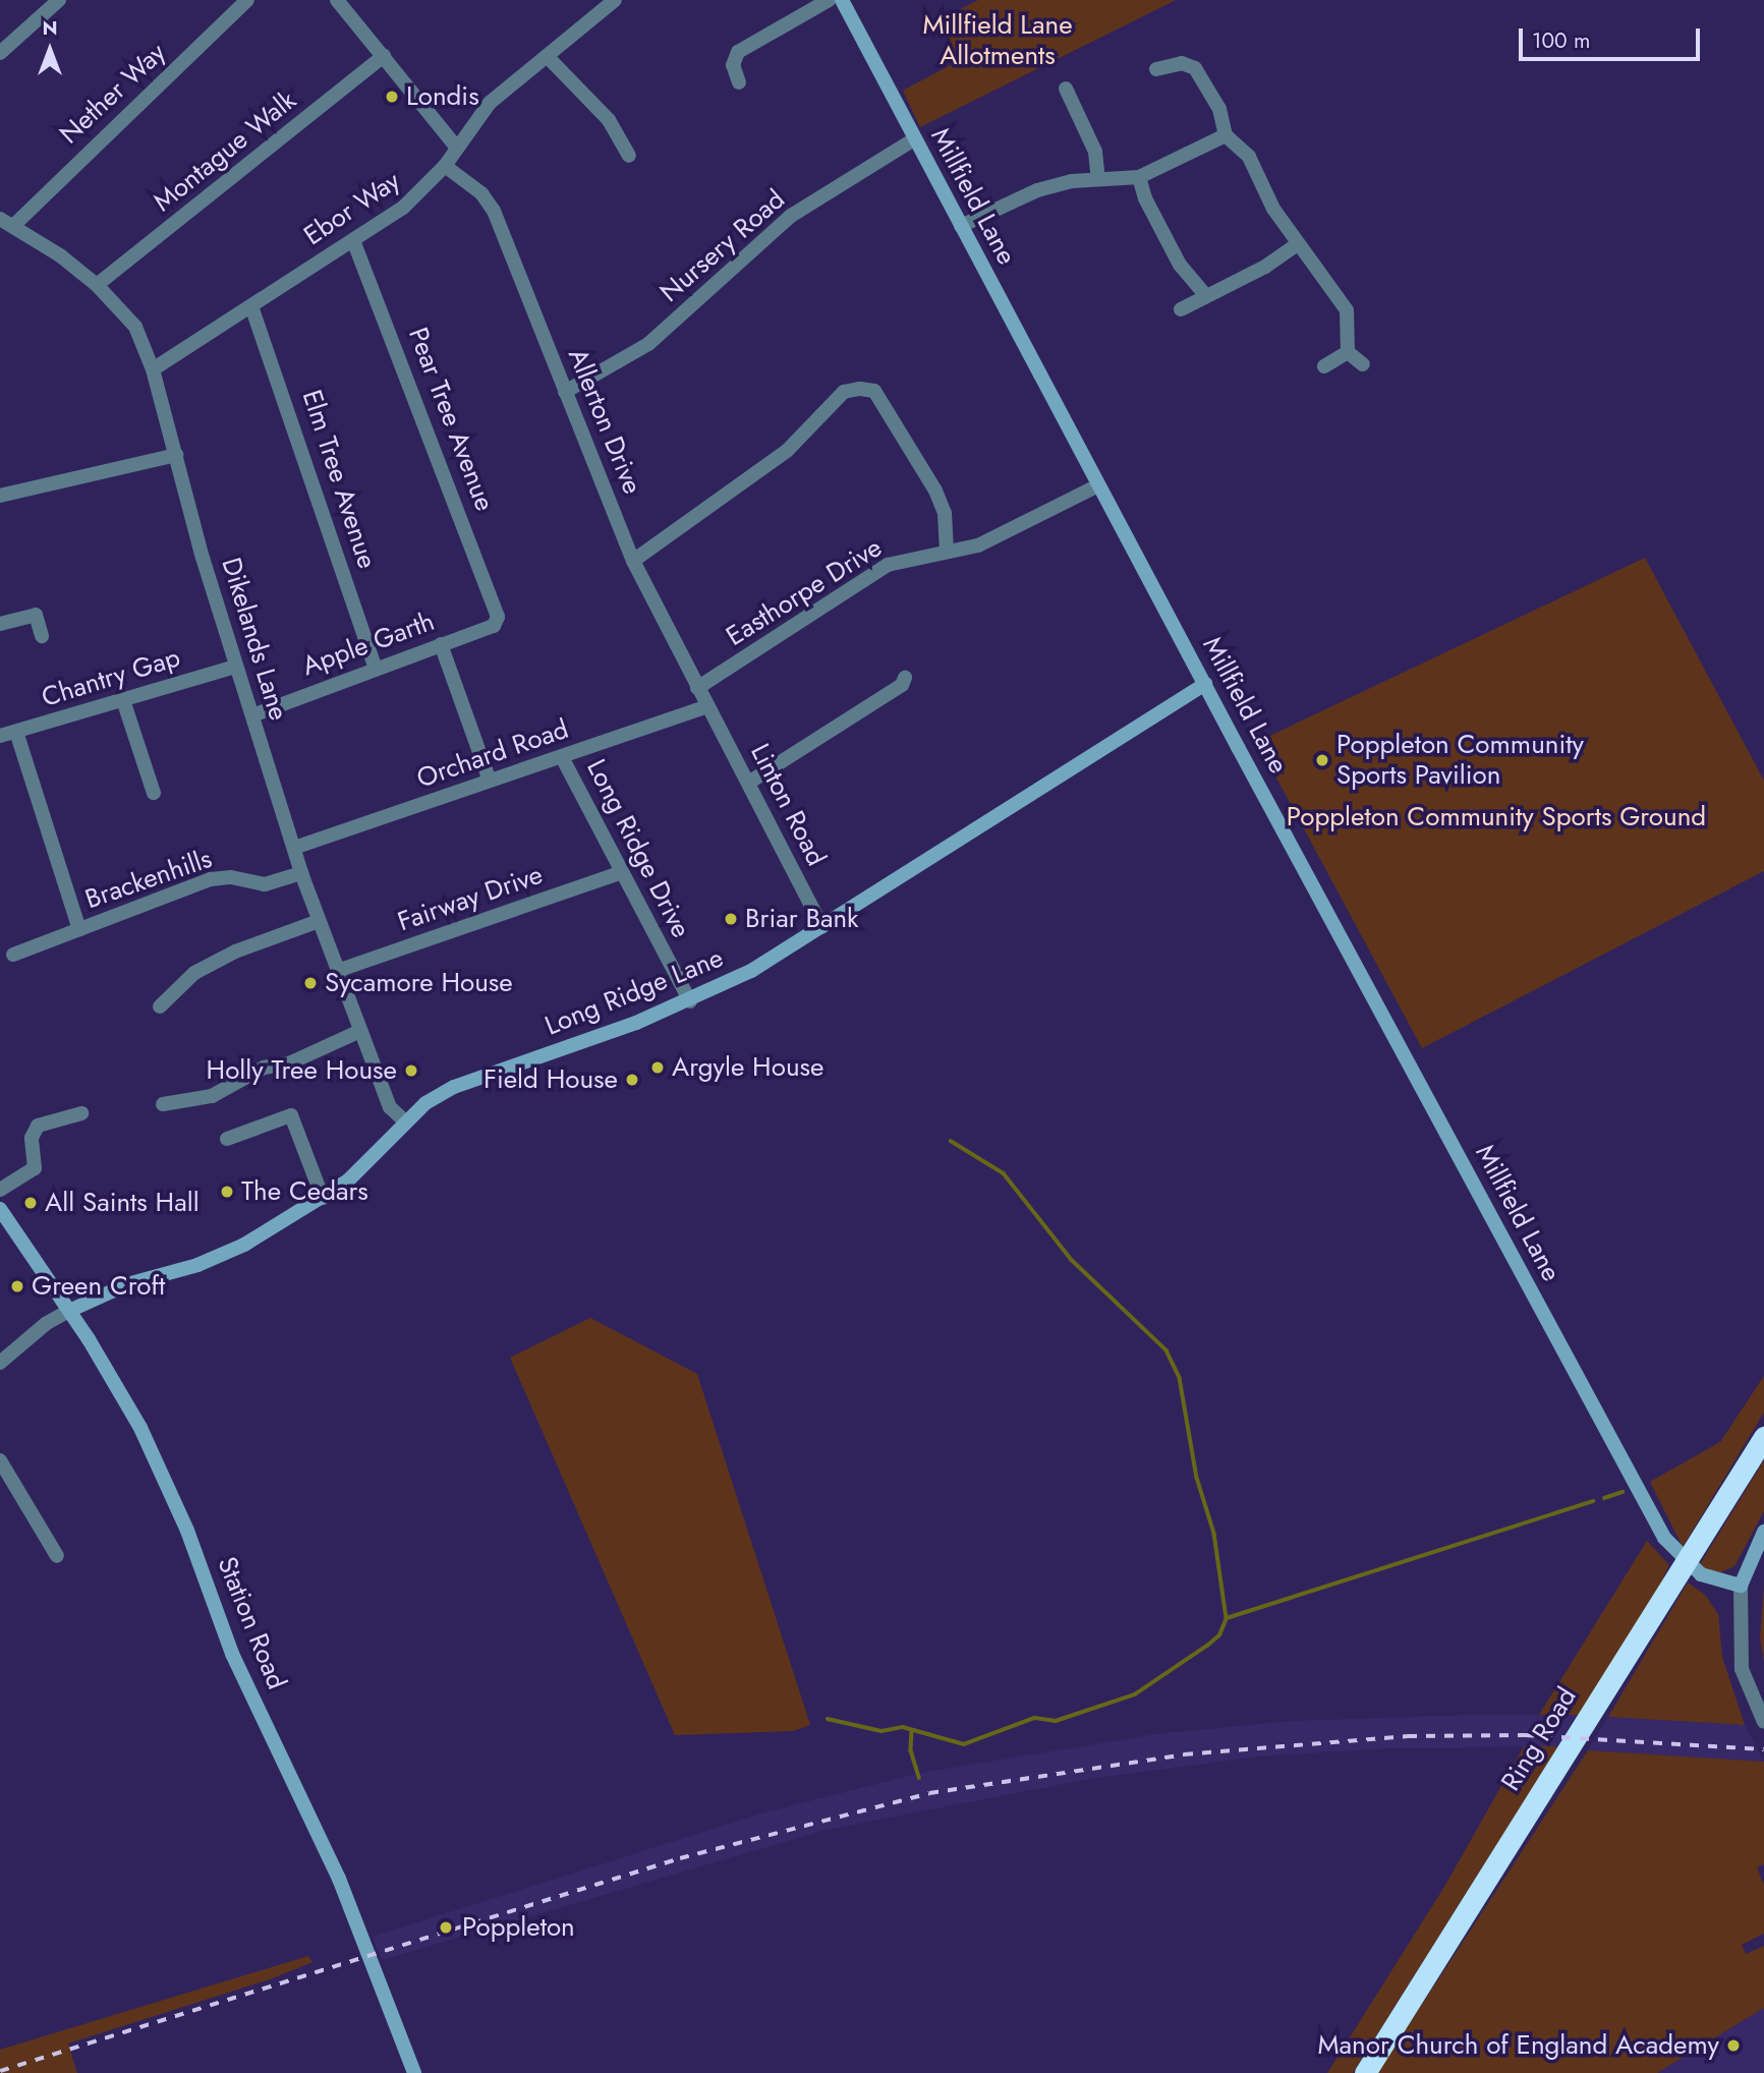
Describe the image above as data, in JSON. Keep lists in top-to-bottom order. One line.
{"streets":{"highway":["Ring Road"],"street":["Nether Way","Montague Walk","Millfield Lane","Ebor Way","Nursery Road","Pear Tree Avenue","Allerton Drive","Elm Tree Avenue","Easthorpe Drive","Dikelands Lane","Apple Garth","Chantry Gap","Orchard Road","Linton Road","Long Ridge Drive","Brackenhills","Fairway Drive","Long Ridge Lane","Station Road"]},"crossings":[["Nether Way","Dikelands Lane"],["Montague Walk","Dikelands Lane"],["Millfield Lane","Nursery Road"],["Millfield Lane","Easthorpe Drive"],["Millfield Lane","Long Ridge Lane"],["Ebor Way","Pear Tree Avenue"],["Ebor Way","Allerton Drive"],["Ebor Way","Elm Tree Avenue"],["Ebor Way","Dikelands Lane"],["Nursery Road","Allerton Drive"],["Pear Tree Avenue","Apple Garth"],["Allerton Drive","Easthorpe Drive"],["Allerton Drive","Orchard Road"],["Allerton Drive","Linton Road"],["Elm Tree Avenue","Apple Garth"],["Dikelands Lane","Apple Garth"],["Dikelands Lane","Chantry Gap"],["Dikelands Lane","Orchard Road"],["Dikelands Lane","Brackenhills"],["Dikelands Lane","Fairway Drive"],["Dikelands Lane","Long Ridge Lane"],["Orchard Road","Linton Road"],["Orchard Road","Long Ridge Drive"],["Linton Road","Long Ridge Lane"],["Long Ridge Drive","Fairway Drive"],["Long Ridge Drive","Long Ridge Lane"],["Long Ridge Lane","Station Road"]],"parks":["Millfield Lane Allotments","Poppleton Community Sports Ground"],"places":["Londis","Poppleton Community Sports Pavilion","Briar Bank","Sycamore House","Argyle House","Holly Tree House","Field House","The Cedars","All Saints Hall","Green Croft","Poppleton","Manor Church of England Academy"],"scale_bar":"100 m","north":"top"}
